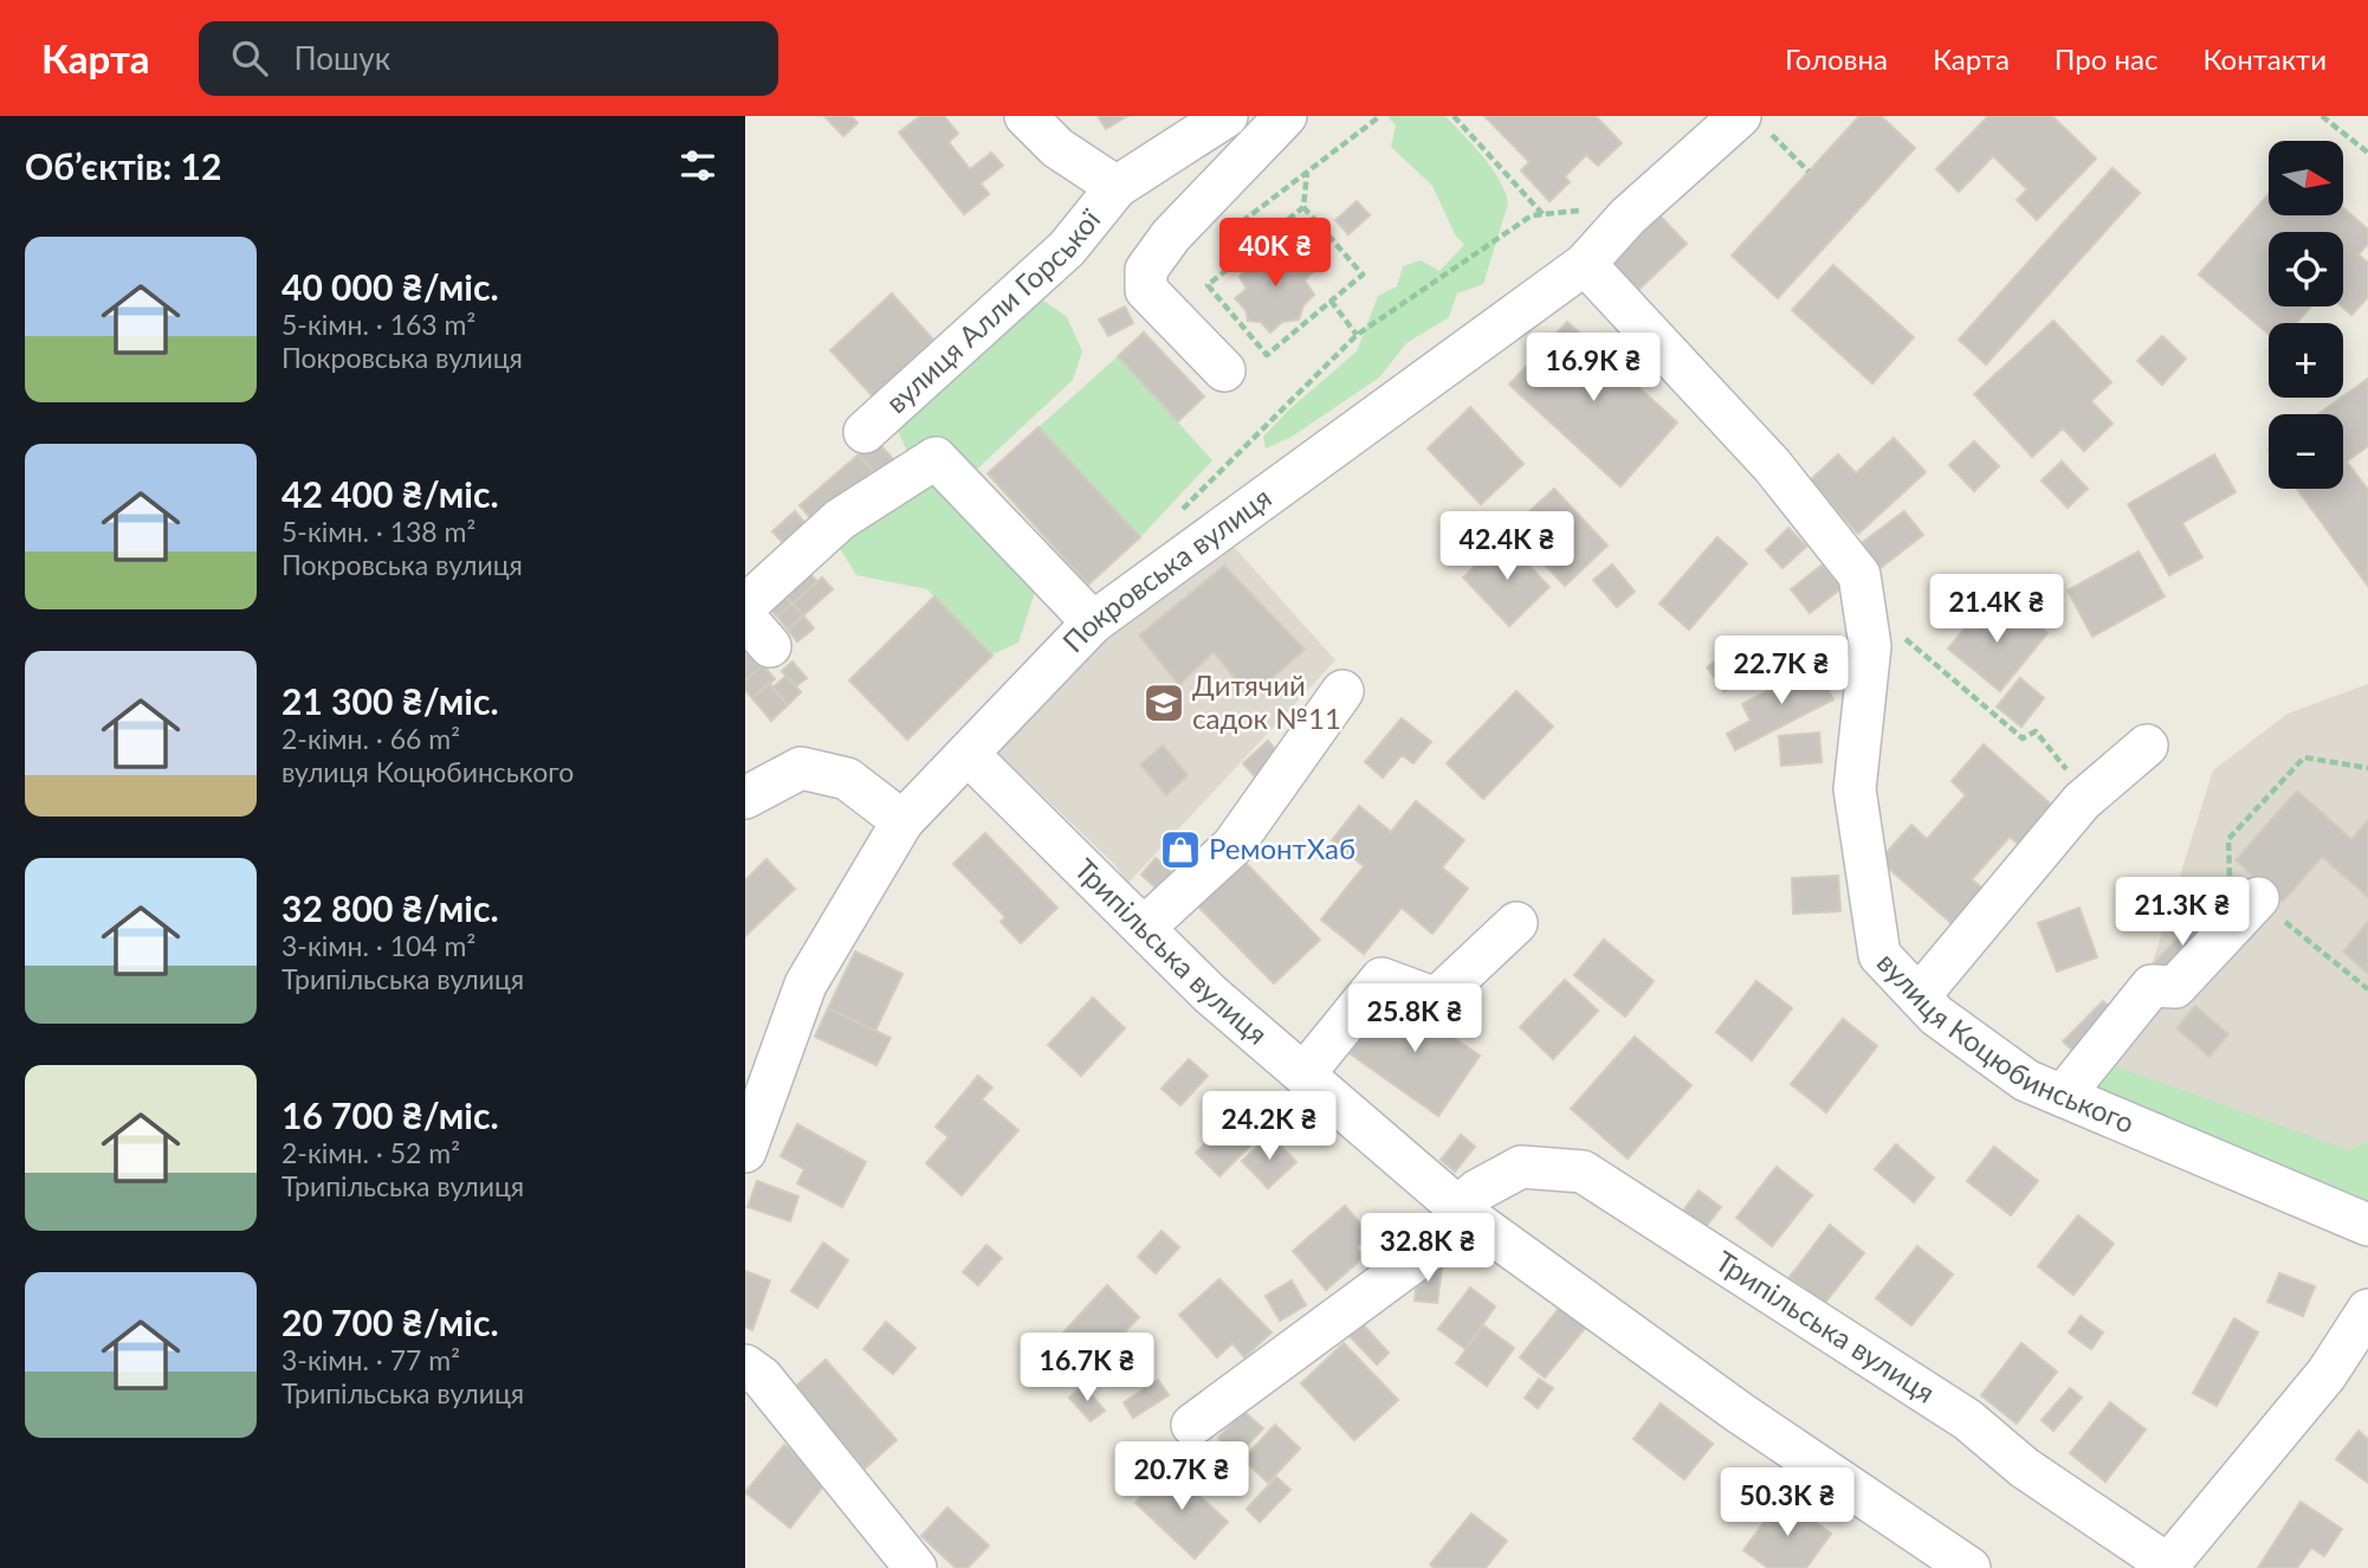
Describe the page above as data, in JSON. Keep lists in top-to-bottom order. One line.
{"streets":{"street":["вулиця Алли Горської","Покровська вулиця","Трипільська вулиця","вулиця Коцюбинського"]},"crossings":[["Покровська вулиця","Трипільська вулиця"],["Покровська вулиця","вулиця Коцюбинського"]],"places":{"school or university":["Дитячий садок №11"],"shop":["РемонтХаб"]},"north":"right","page":{"header":"Карта","search":"Пошук","nav":["Головна","Карта","Про нас","Контакти"],"heading":"Об’єктів: 12","map_buttons":["+","−"],"list":[{"name":"40 000 ₴/міс.","note":"5-кімн. · 163 m² · Покровська вулиця"},{"name":"42 400 ₴/міс.","note":"5-кімн. · 138 m² · Покровська вулиця"},{"name":"21 300 ₴/міс.","note":"2-кімн. · 66 m² · вулиця Коцюбинського"},{"name":"32 800 ₴/міс.","note":"3-кімн. · 104 m² · Трипільська вулиця"},{"name":"16 700 ₴/міс.","note":"2-кімн. · 52 m² · Трипільська вулиця"},{"name":"20 700 ₴/міс.","note":"3-кімн. · 77 m² · Трипільська вулиця"}],"price":["40K ₴","16.9K ₴","42.4K ₴","21.4K ₴","22.7K ₴","21.3K ₴","25.8K ₴","24.2K ₴","32.8K ₴","16.7K ₴","20.7K ₴","50.3K ₴"]}}
